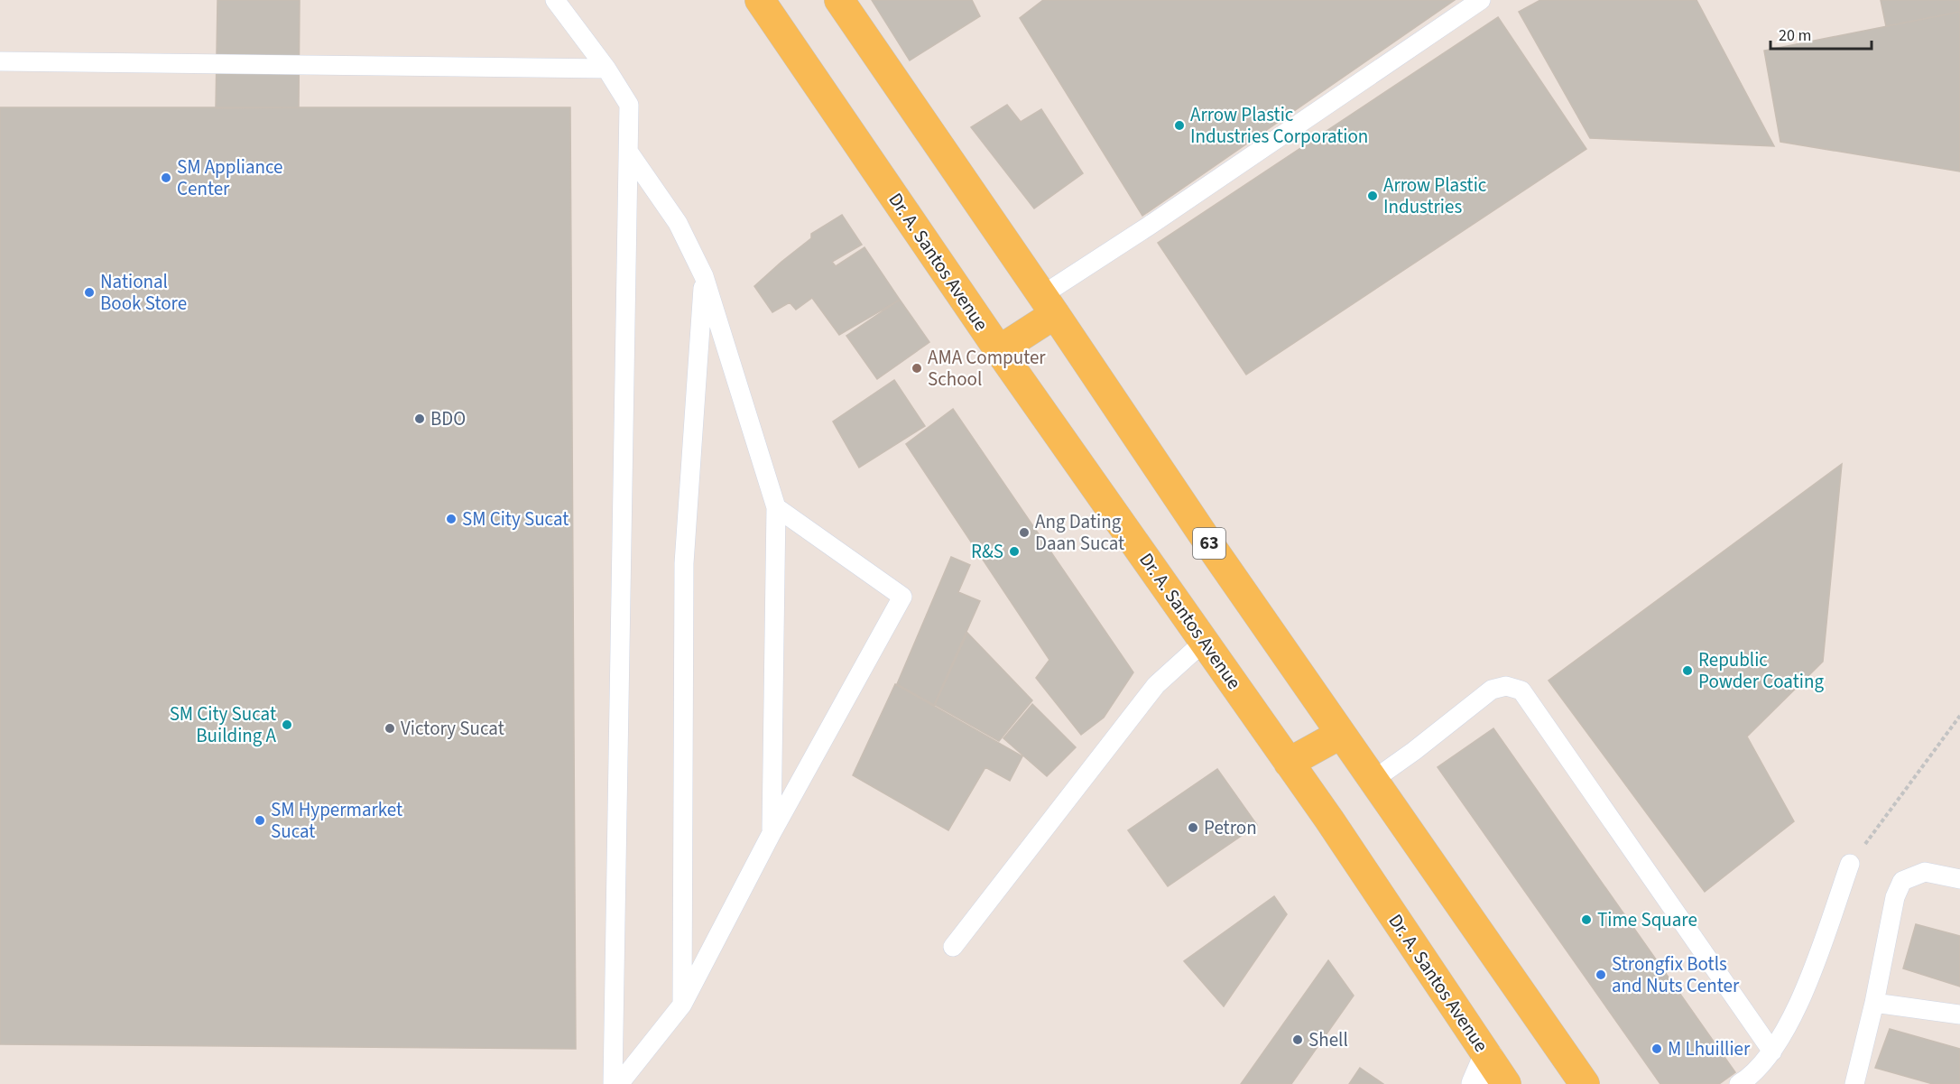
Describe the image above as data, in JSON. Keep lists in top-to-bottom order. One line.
{"streets":{"main road":["Dr. A. Santos Avenue","63"]},"places":["Arrow Plastic Industries Corporation","SM Appliance Center","Arrow Plastic Industries","National Book Store","AMA Computer School","BDO","SM City Sucat","Ang Dating Daan Sucat","R&S","Republic Powder Coating","SM City Sucat Building A","Victory Sucat","SM Hypermarket Sucat","Petron","Time Square","Strongfix Botls and Nuts Center","Shell","M Lhuillier"],"scale_bar":"20 m"}
